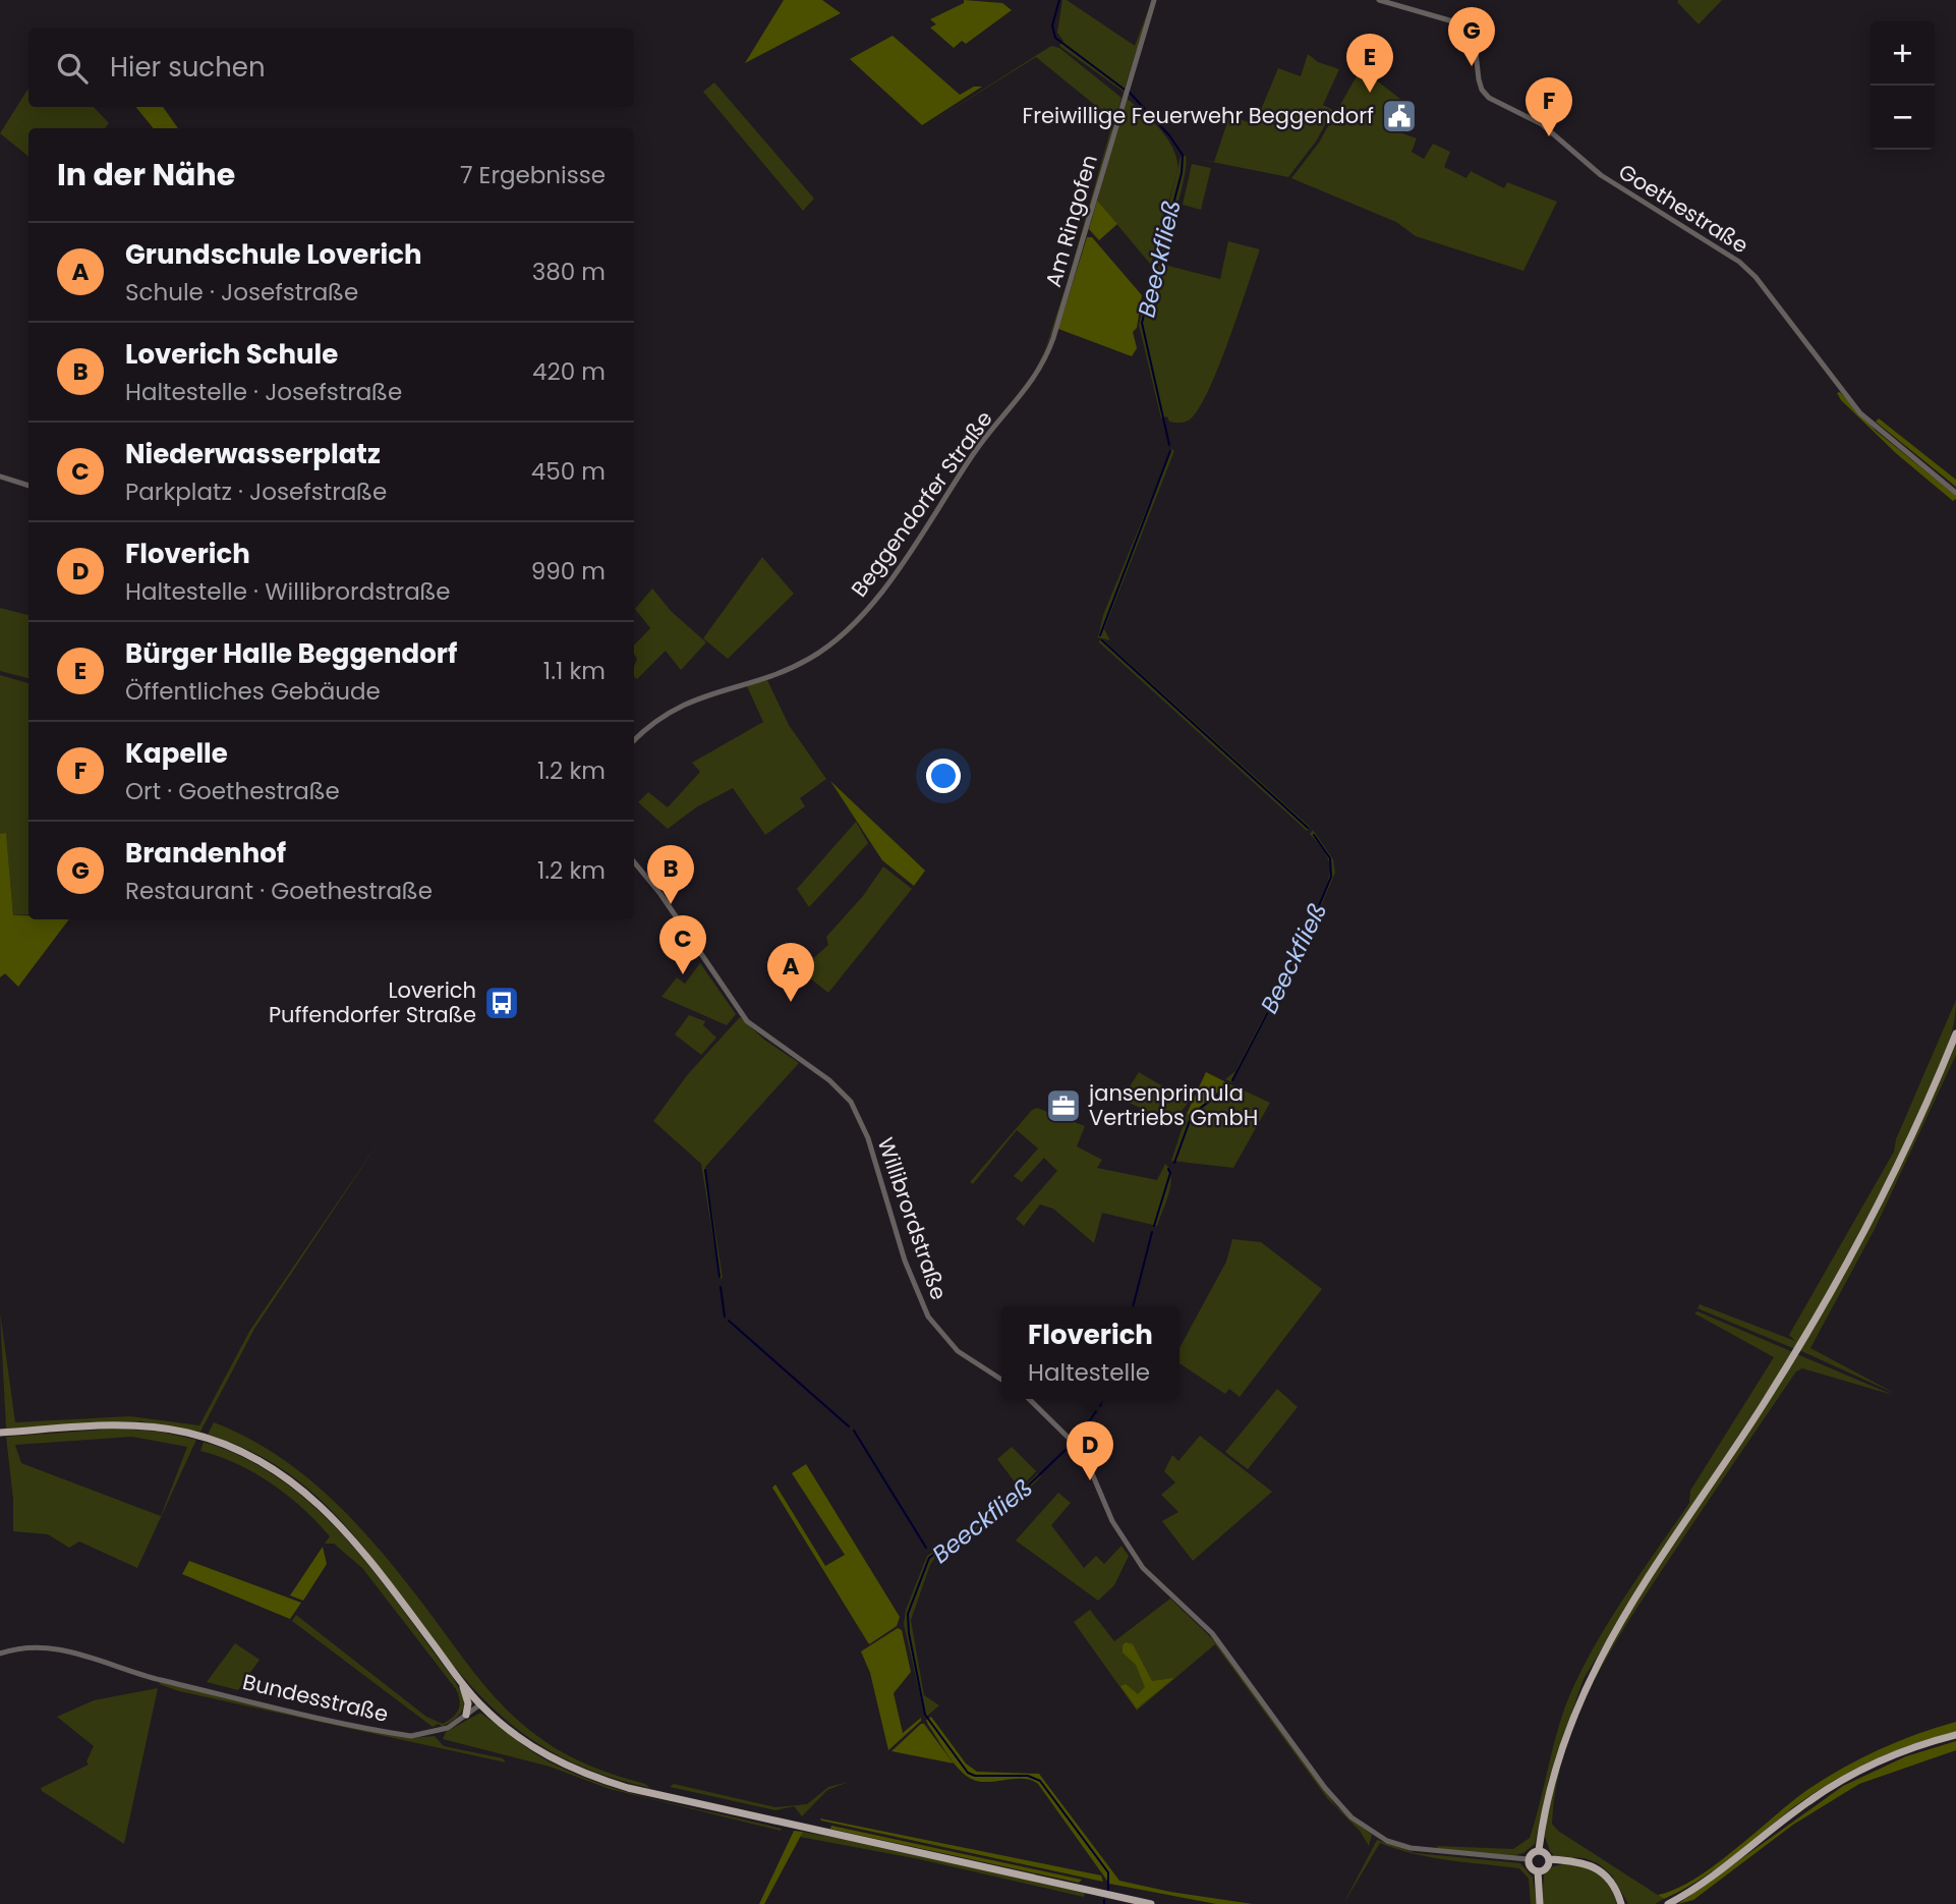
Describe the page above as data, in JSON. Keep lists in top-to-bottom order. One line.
{"streets":{"street":["Goethestraße","Am Ringofen","Beggendorfer Straße","Willibrordstraße","Bundesstraße"]},"crossings":[["Am Ringofen","Beggendorfer Straße"]],"water":["Beeckfließ"],"places":{"public building":["Freiwillige Feuerwehr Beggendorf"],"bus stop":["Loverich Puffendorfer Straße"],"office":["jansenprimula Vertriebs GmbH"]},"page":{"pins":["G","E","F","B","C","A","D"],"map_buttons":["+","−"],"search":"Hier suchen","heading":["In der Nähe","7 Ergebnisse"],"list":[{"mark":"A","name":"Grundschule Loverich","note":"Schule · Josefstraße","value":"380 m"},{"mark":"B","name":"Loverich Schule","note":"Haltestelle · Josefstraße","value":"420 m"},{"mark":"C","name":"Niederwasserplatz","note":"Parkplatz · Josefstraße","value":"450 m"},{"mark":"D","name":"Floverich","note":"Haltestelle · Willibrordstraße","value":"990 m"},{"mark":"E","name":"Bürger Halle Beggendorf","note":"Öffentliches Gebäude","value":"1.1 km"},{"mark":"F","name":"Kapelle","note":"Ort · Goethestraße","value":"1.2 km"},{"mark":"G","name":"Brandenhof","note":"Restaurant · Goethestraße","value":"1.2 km"}],"popup":["Floverich","Haltestelle"]}}
